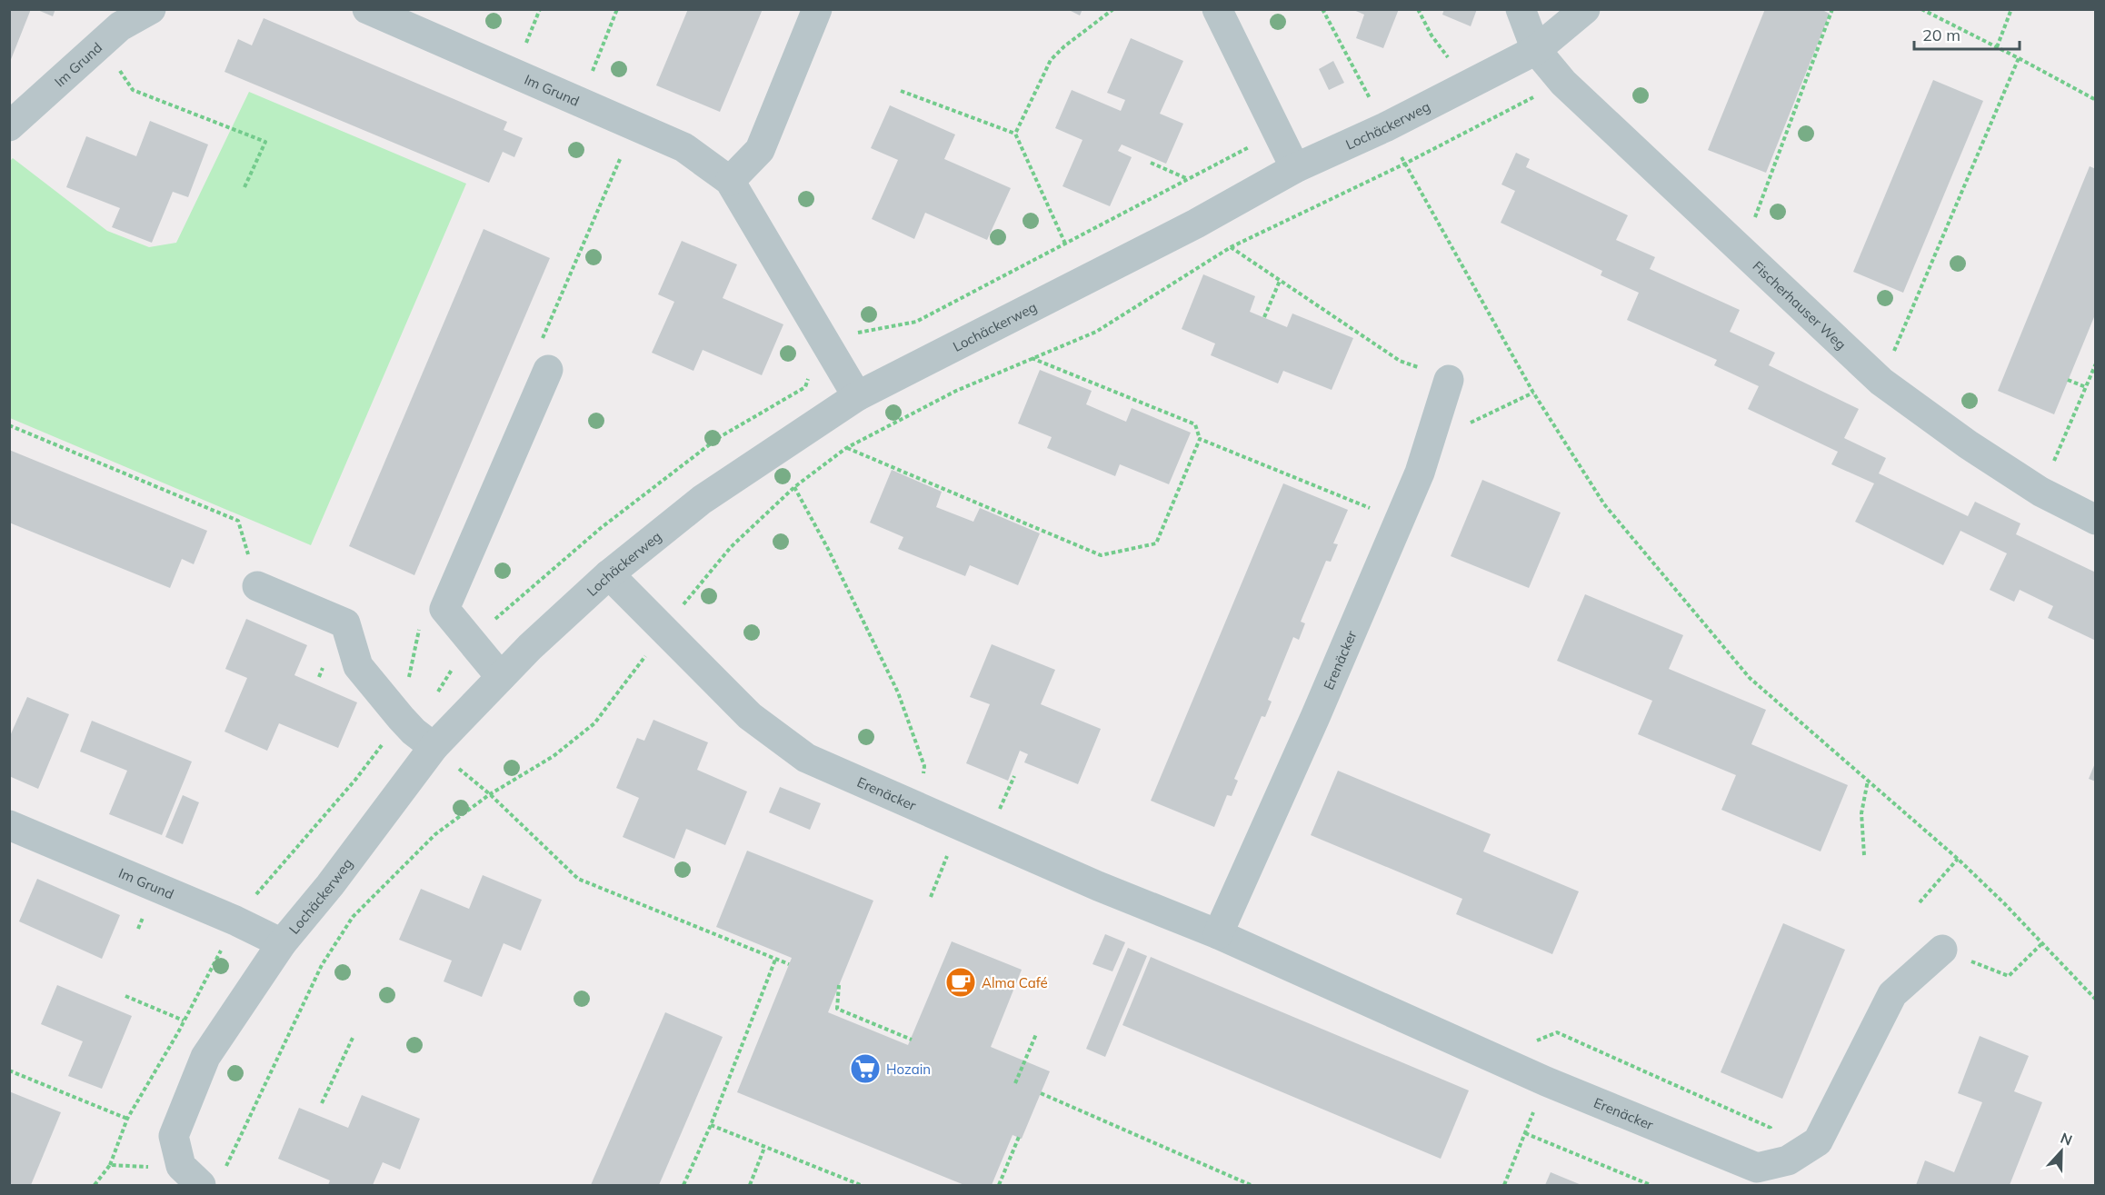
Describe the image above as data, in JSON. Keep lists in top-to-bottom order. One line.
{"streets":{"street":["Im Grund","Lochäckerweg","Fischerhauser Weg","Erenäcker"]},"crossings":[["Im Grund","Lochäckerweg"],["Lochäckerweg","Fischerhauser Weg"],["Lochäckerweg","Erenäcker"]],"places":{"cafe":["Alma Café"],"supermarket":["Hozain"]},"scale_bar":"20 m","north":"top"}
